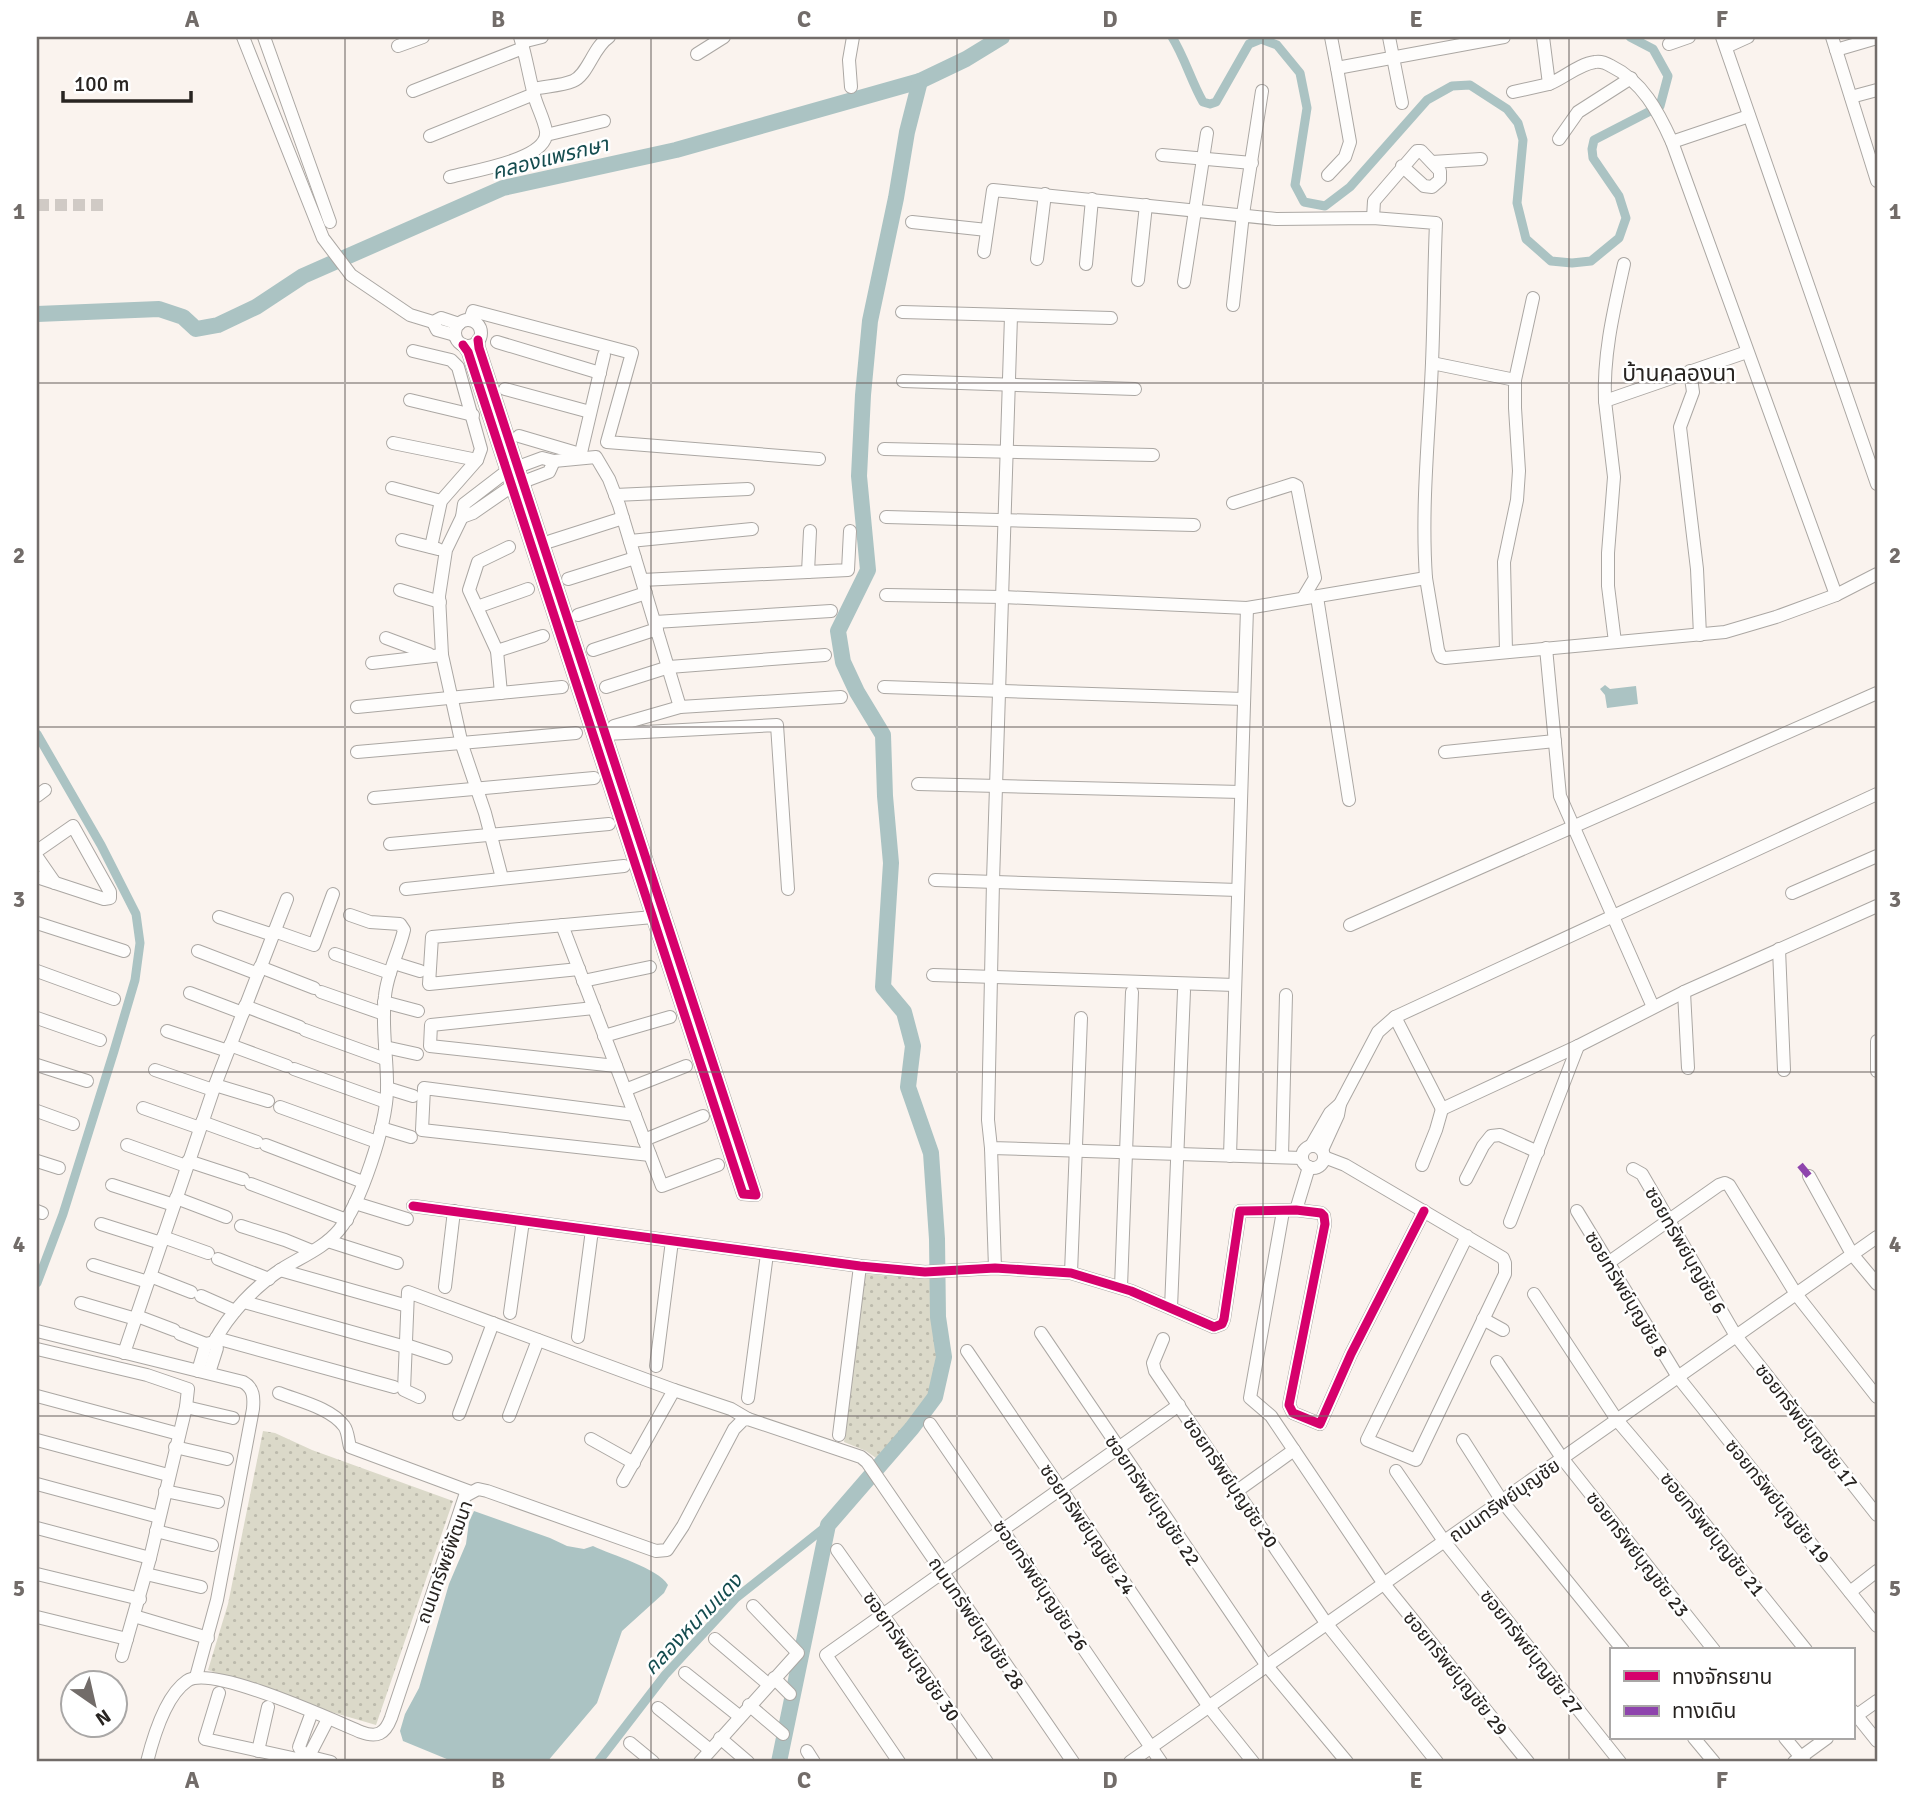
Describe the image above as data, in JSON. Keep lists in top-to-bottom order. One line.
{"streets":{"street":["ซอยทรัพย์บุญชัย 6","ซอยทรัพย์บุญชัย 8","ซอยทรัพย์บุญชัย 17","ซอยทรัพย์บุญชัย 20","ซอยทรัพย์บุญชัย 22","ถนนทรัพย์บุญชัย","ซอยทรัพย์บุญชัย 19","ซอยทรัพย์บุญชัย 24","ซอยทรัพย์บุญชัย 21","ซอยทรัพย์บุญชัย 23","ถนนทรัพย์พัฒนา","ซอยทรัพย์บุญชัย 26","ถนนทรัพย์บุญชัย 28","ซอยทรัพย์บุญชัย 27","ซอยทรัพย์บุญชัย 30","ซอยทรัพย์บุญชัย 29"]},"crossings":[["ซอยทรัพย์บุญชัย 6","ซอยทรัพย์บุญชัย 17"],["ซอยทรัพย์บุญชัย 6","ถนนทรัพย์บุญชัย"],["ซอยทรัพย์บุญชัย 8","ถนนทรัพย์บุญชัย"],["ซอยทรัพย์บุญชัย 8","ซอยทรัพย์บุญชัย 19"],["ซอยทรัพย์บุญชัย 17","ถนนทรัพย์บุญชัย"],["ซอยทรัพย์บุญชัย 20","ถนนทรัพย์บุญชัย"],["ซอยทรัพย์บุญชัย 22","ถนนทรัพย์บุญชัย"],["ถนนทรัพย์บุญชัย","ซอยทรัพย์บุญชัย 19"],["ถนนทรัพย์บุญชัย","ซอยทรัพย์บุญชัย 24"],["ถนนทรัพย์บุญชัย","ซอยทรัพย์บุญชัย 21"],["ถนนทรัพย์บุญชัย","ซอยทรัพย์บุญชัย 23"],["ถนนทรัพย์บุญชัย","ซอยทรัพย์บุญชัย 26"],["ถนนทรัพย์บุญชัย","ซอยทรัพย์บุญชัย 27"],["ถนนทรัพย์บุญชัย","ซอยทรัพย์บุญชัย 29"],["ถนนทรัพย์พัฒนา","ถนนทรัพย์บุญชัย 28"]],"districts":["บ้านคลองนา"],"water":["คลองแพรกษา","คลองหนามแดง"],"legend":["ทางจักรยาน","ทางเดิน"],"scale_bar":"100 m","north":"bottom right","grid":{"columns":["A","B","C","D","E","F"],"rows":["1","2","3","4","5"]}}
